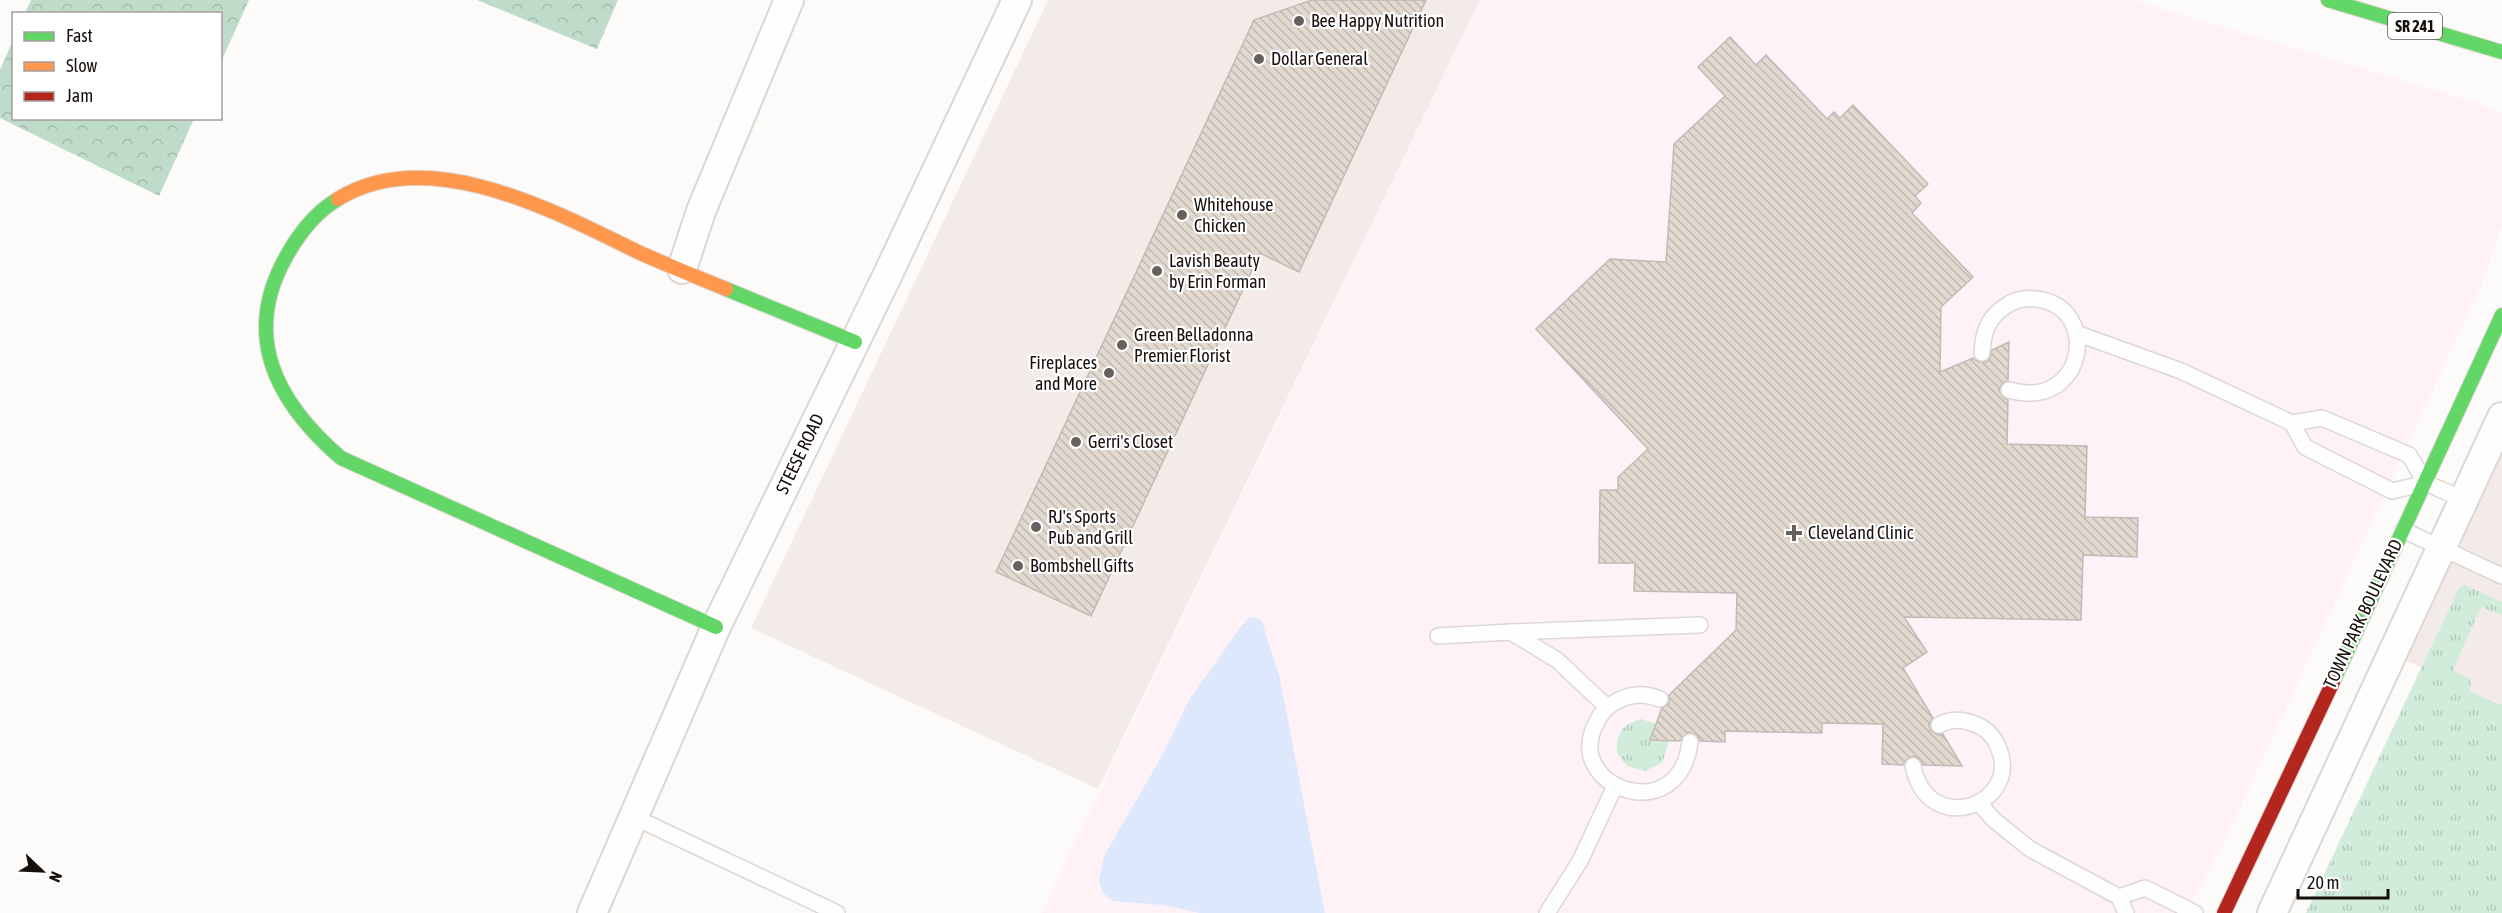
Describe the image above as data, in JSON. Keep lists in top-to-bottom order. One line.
{"streets":{"street":["SR 241","STEESE ROAD","TOWN PARK BOULEVARD"]},"places":{"other":["Bee Happy Nutrition","Dollar General","Whitehouse Chicken","Lavish Beauty by Erin Forman","Green Belladonna Premier Florist","Fireplaces and More","Gerri's Closet","RJ's Sports Pub and Grill","Bombshell Gifts"],"health":["Cleveland Clinic"]},"legend":["Fast","Slow","Jam"],"scale_bar":"20 m","north":"bottom right"}
